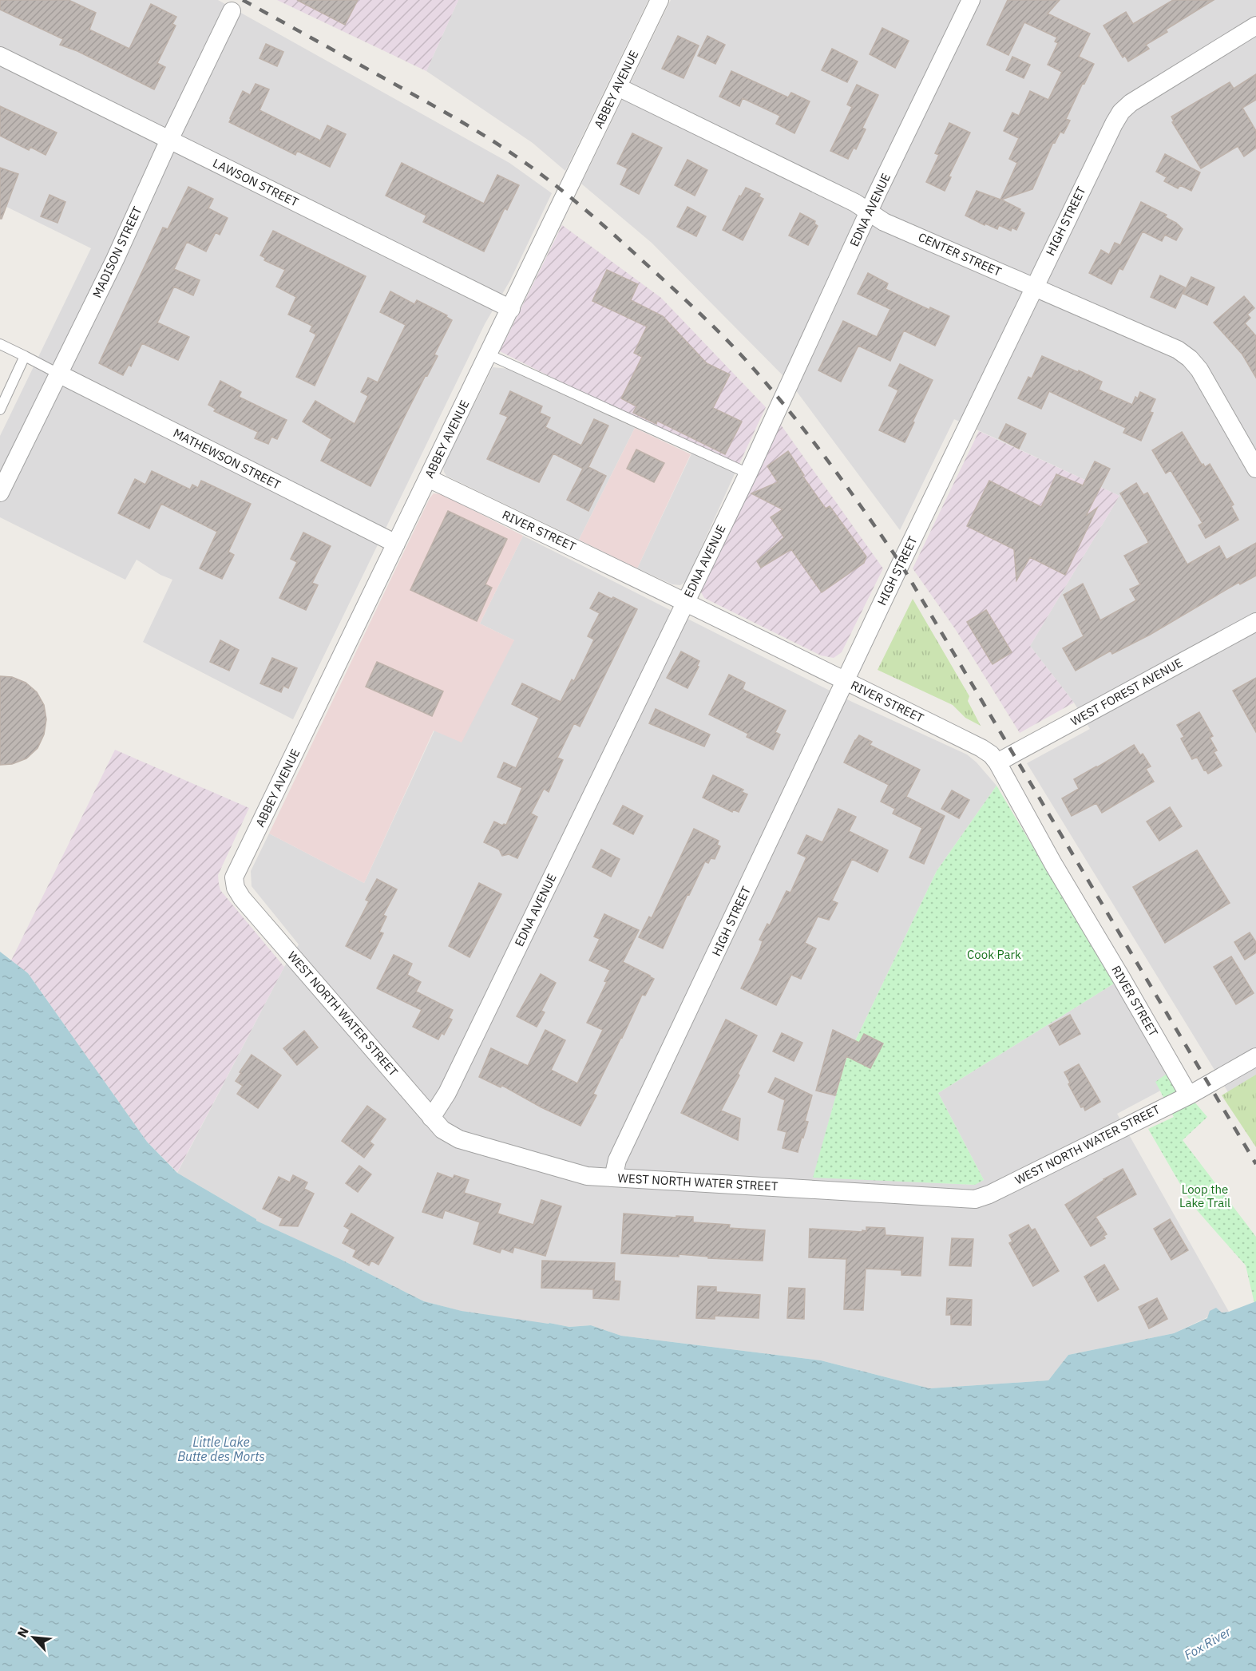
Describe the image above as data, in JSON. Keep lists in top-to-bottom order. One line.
{"streets":{"street":["ABBEY AVENUE","LAWSON STREET","EDNA AVENUE","HIGH STREET","MADISON STREET","CENTER STREET","MATHEWSON STREET","RIVER STREET","WEST FOREST AVENUE","WEST NORTH WATER STREET"]},"crossings":[["ABBEY AVENUE","LAWSON STREET"],["ABBEY AVENUE","CENTER STREET"],["ABBEY AVENUE","MATHEWSON STREET"],["ABBEY AVENUE","RIVER STREET"],["ABBEY AVENUE","WEST NORTH WATER STREET"],["LAWSON STREET","MADISON STREET"],["EDNA AVENUE","CENTER STREET"],["EDNA AVENUE","RIVER STREET"],["EDNA AVENUE","WEST NORTH WATER STREET"],["HIGH STREET","CENTER STREET"],["HIGH STREET","RIVER STREET"],["HIGH STREET","WEST NORTH WATER STREET"],["MADISON STREET","MATHEWSON STREET"],["RIVER STREET","WEST FOREST AVENUE"],["RIVER STREET","WEST NORTH WATER STREET"]],"water":["Little Lake Butte des Morts","Fox River"],"parks":["Cook Park","Loop the Lake Trail"],"north":"top left"}
